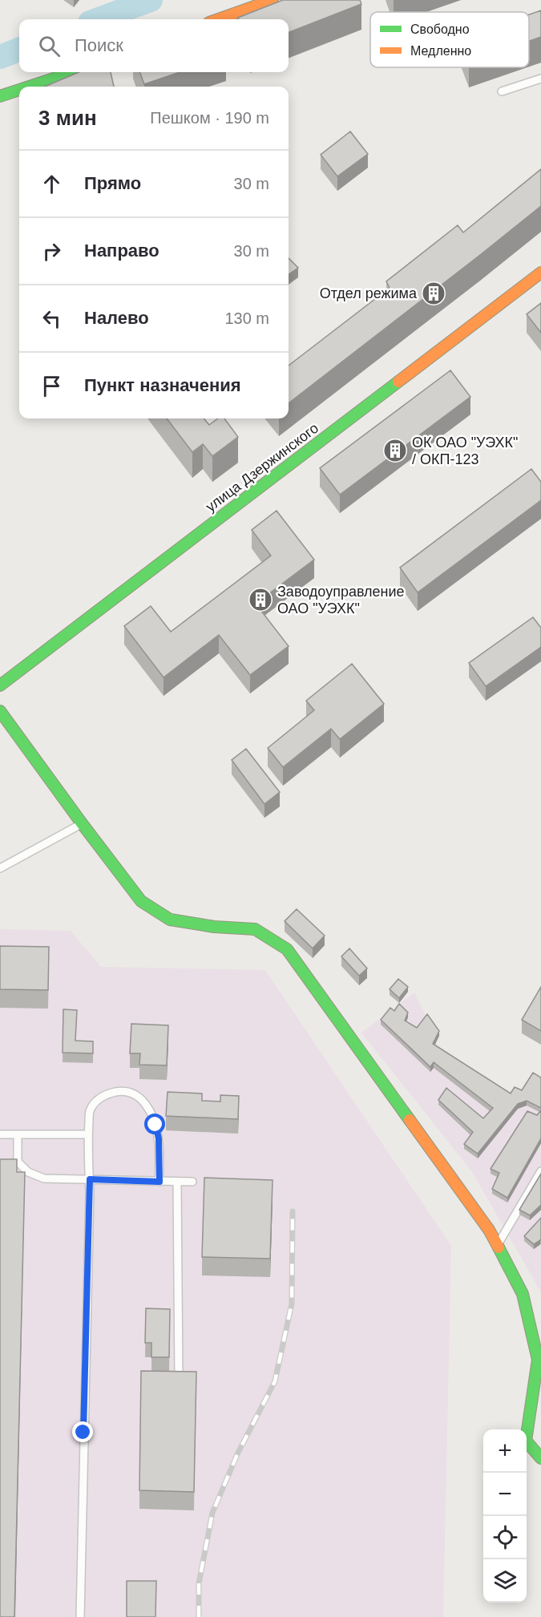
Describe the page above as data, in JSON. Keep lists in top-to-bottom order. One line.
{"streets":{"street":["улица Дзержинского"]},"places":{"building":["Отдел режима","ОК ОАО \"УЭХК\" / ОКП-123","Заводоуправление ОАО \"УЭХК\""]},"legend":["Свободно","Медленно"],"page":{"search":"Поиск","heading":["3 мин","Пешком · 190 m"],"list":[["Прямо","30 m"],["Направо","30 m"],["Налево","130 m"],"Пункт назначения"],"map_buttons":["+","−"]}}
